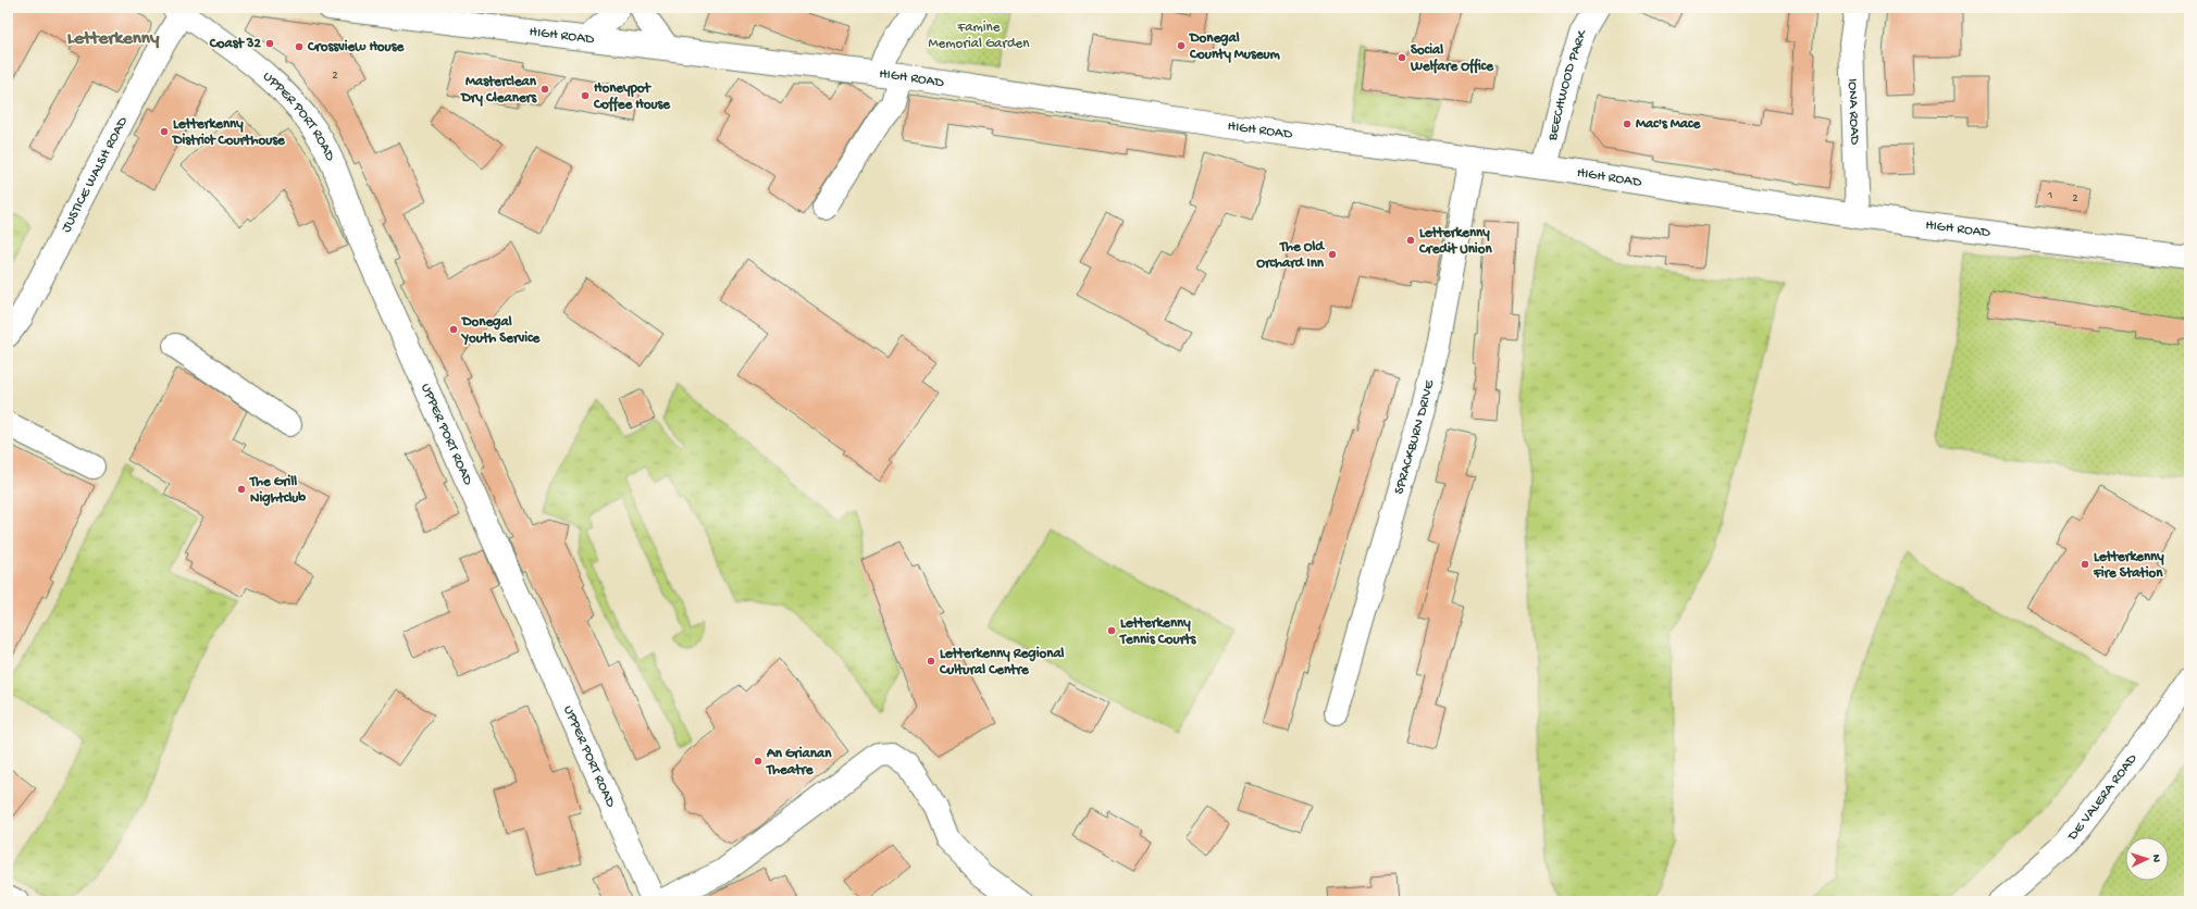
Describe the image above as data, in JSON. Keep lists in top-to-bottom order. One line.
{"streets":{"street":["HIGH ROAD","BEECHWOOD PARK","IONA ROAD","UPPER PORT ROAD","JUSTICE WALSH ROAD","SPRACKBURN DRIVE","DE VALERA ROAD"]},"crossings":[["HIGH ROAD","BEECHWOOD PARK"],["HIGH ROAD","IONA ROAD"],["HIGH ROAD","SPRACKBURN DRIVE"],["UPPER PORT ROAD","JUSTICE WALSH ROAD"]],"districts":["Letterkenny"],"parks":["Famine Memorial Garden"],"places":["Coast 32","Donegal County Museum","Crossview House","Social Welfare Office","Masterclean Dry Cleaners","Honeypot Coffee House","Mac's Mace","Letterkenny District Courthouse","Letterkenny Credit Union","The Old Orchard Inn","Donegal Youth Service","The Grill Nightclub","Letterkenny Fire Station","Letterkenny Tennis Courts","Letterkenny Regional Cultural Centre","An Grianan Theatre"],"house_numbers":["2","1","2"],"north":"right"}
